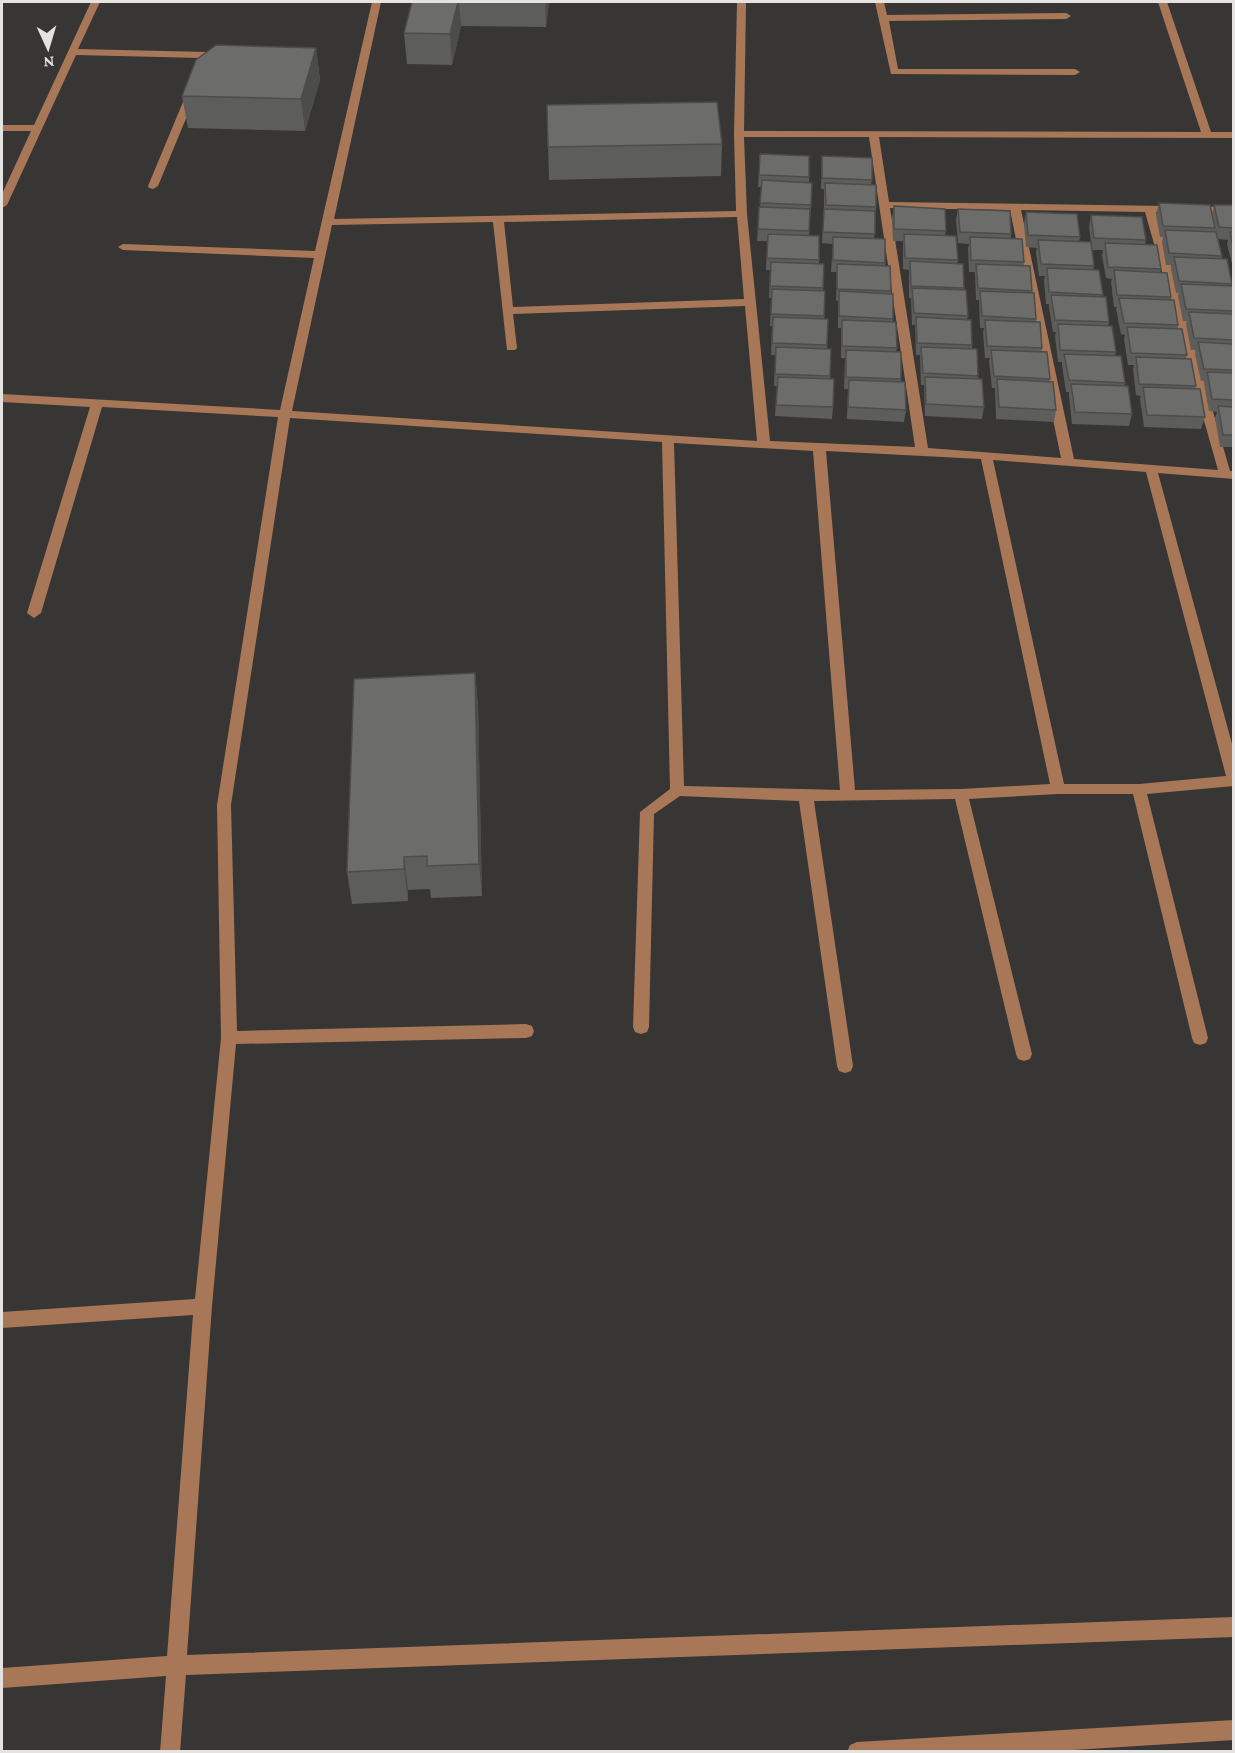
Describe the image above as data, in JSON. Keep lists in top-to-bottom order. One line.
{"north":"bottom"}
